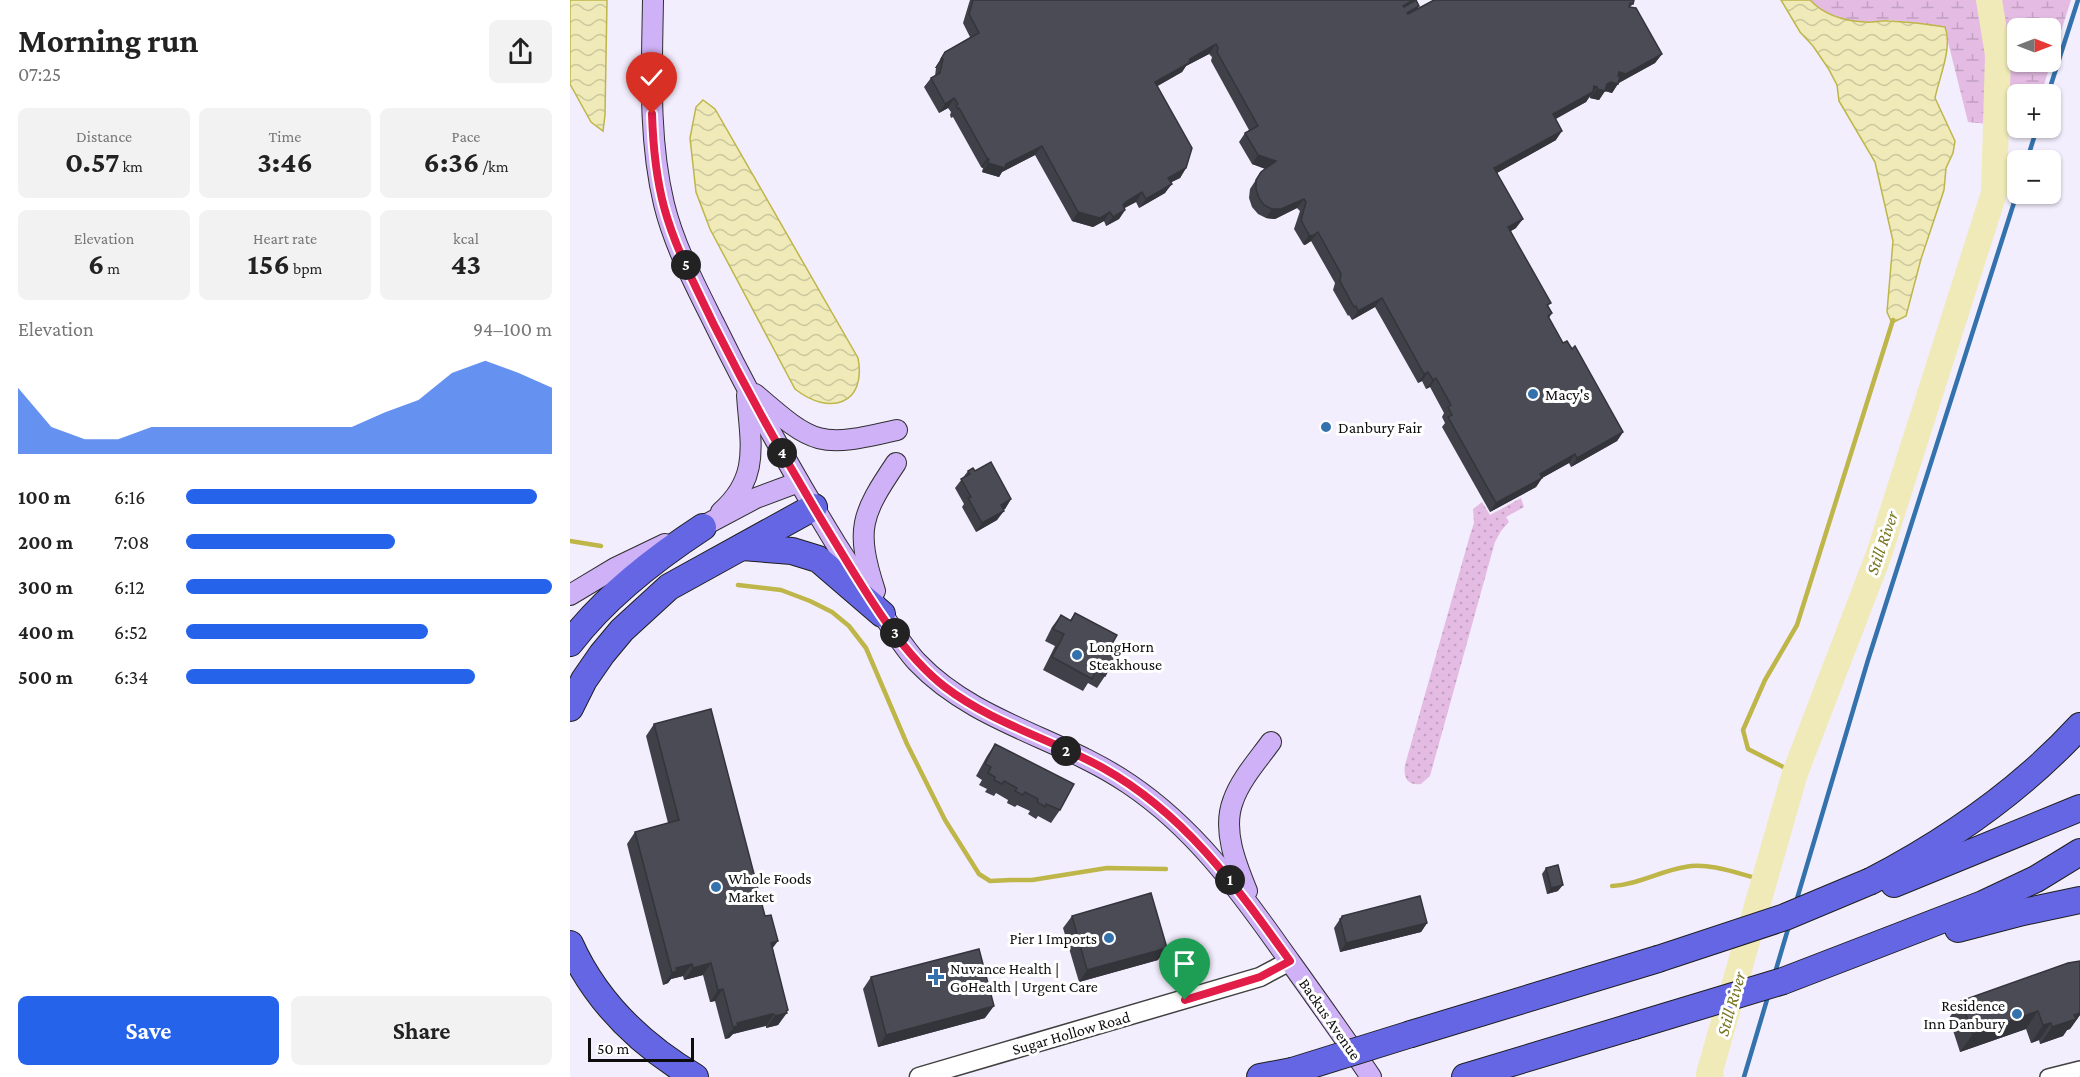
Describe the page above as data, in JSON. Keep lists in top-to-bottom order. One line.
{"streets":{"main road":["Backus Avenue"],"street":["Sugar Hollow Road"]},"crossings":[["Backus Avenue","Sugar Hollow Road"]],"water":["Still River"],"places":{"other":["Macy's","Danbury Fair","LongHorn Steakhouse","Whole Foods Market","Pier 1 Imports","Residence Inn Danbury"],"health":["Nuvance Health | GoHealth | Urgent Care"]},"scale_bar":"50 m","north":"right","page":{"heading":["Morning run","07:25"],"map_buttons":["+","−"],"stats":[["Distance","0.57 km"],["Time","3:46"],["Pace","6:36 /km"],["Elevation","6 m"],["Heart rate","156 bpm"],["kcal","43"]],"pins":["5","4","3","2","1"],"chart":["Elevation","94–100 m"],"list":[{"name":"100 m","note":"6:16"},{"name":"200 m","note":"7:08"},{"name":"300 m","note":"6:12"},{"name":"400 m","note":"6:52"},{"name":"500 m","note":"6:34"}],"buttons":["Save","Share"],"scale":"50 m"}}
